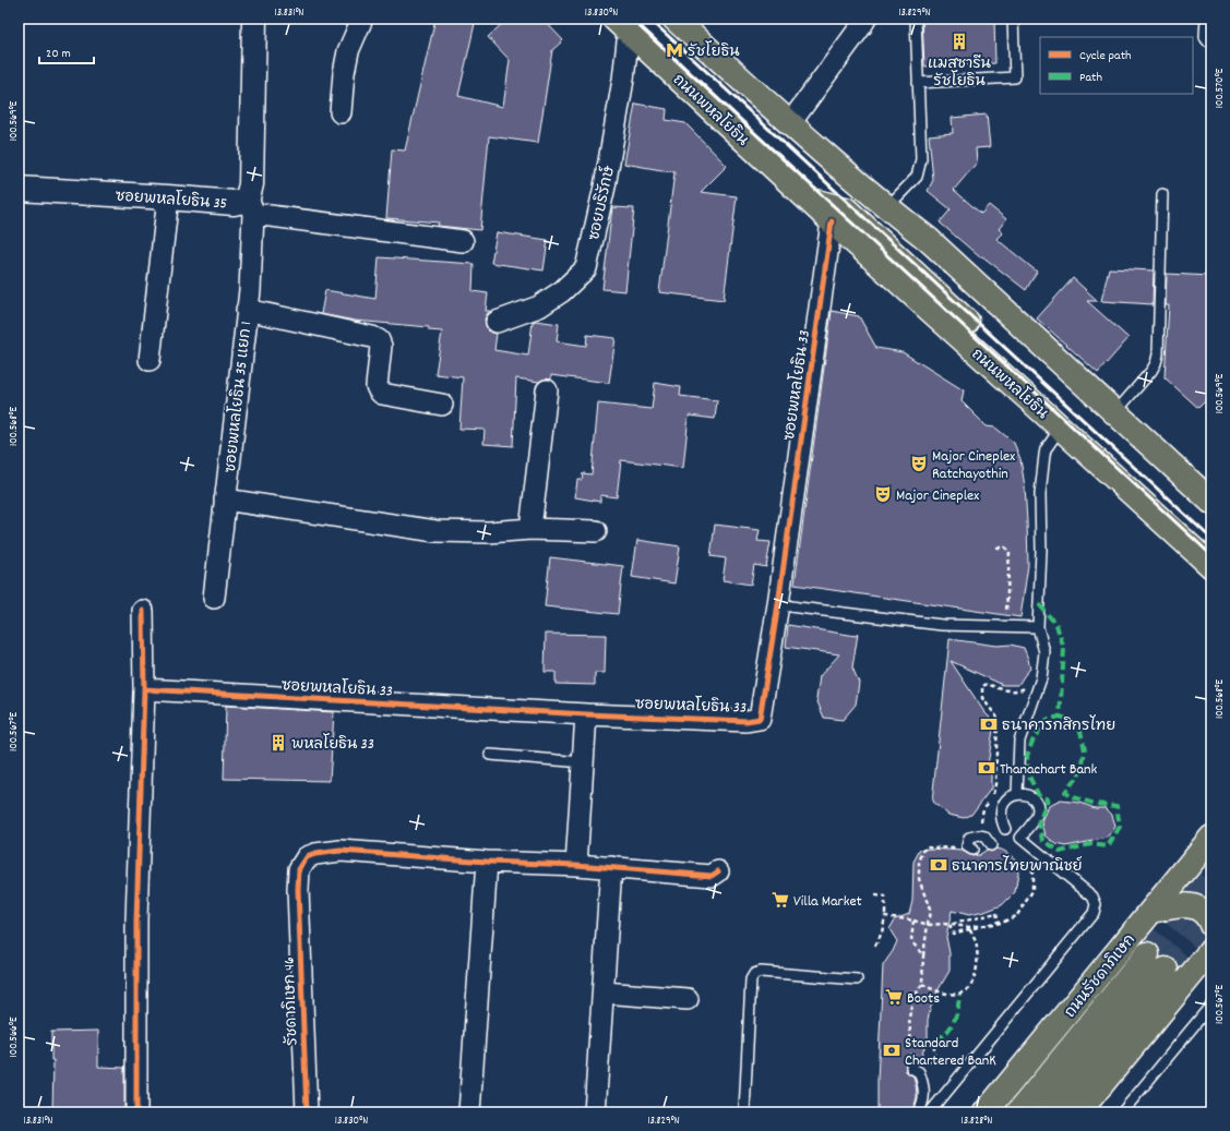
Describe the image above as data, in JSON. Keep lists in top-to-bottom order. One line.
{"streets":{"main road":["ถนนพหลโยธิน","ถนนรัชดาภิเษก"],"street":["ซอยพหลโยธิน 35","ซอยบริรักษ์","ซอยพหลโยธิน 33","ซอยพหลโยธิน 35 แยก 1","รัชดาภิเษก 46"]},"crossings":[["ถนนพหลโยธิน","ซอยบริรักษ์"],["ถนนพหลโยธิน","ซอยพหลโยธิน 33"],["ซอยพหลโยธิน 35","ซอยพหลโยธิน 35 แยก 1"]],"places":{"building":["แมสซารีน รัชโยธิน","พหลโยธิน 33"],"metro station":["รัชโยธิน"],"theatre":["Major Cineplex Ratchayothin","Major Cineplex"],"bank":["ธนาคารกสิกรไทย","Thanachart Bank","ธนาคารไทยพาณิชย์","Standard Chartered BanK"],"supermarket":["Villa Market","Boots"]},"legend":["Cycle path","Path"],"scale_bar":"20 m","coordinates":["13.831°N","13.830°N","13.829°N","100.570°E","100.569°E","100.568°E","100.567°E","100.566°E","13.828°N"]}
